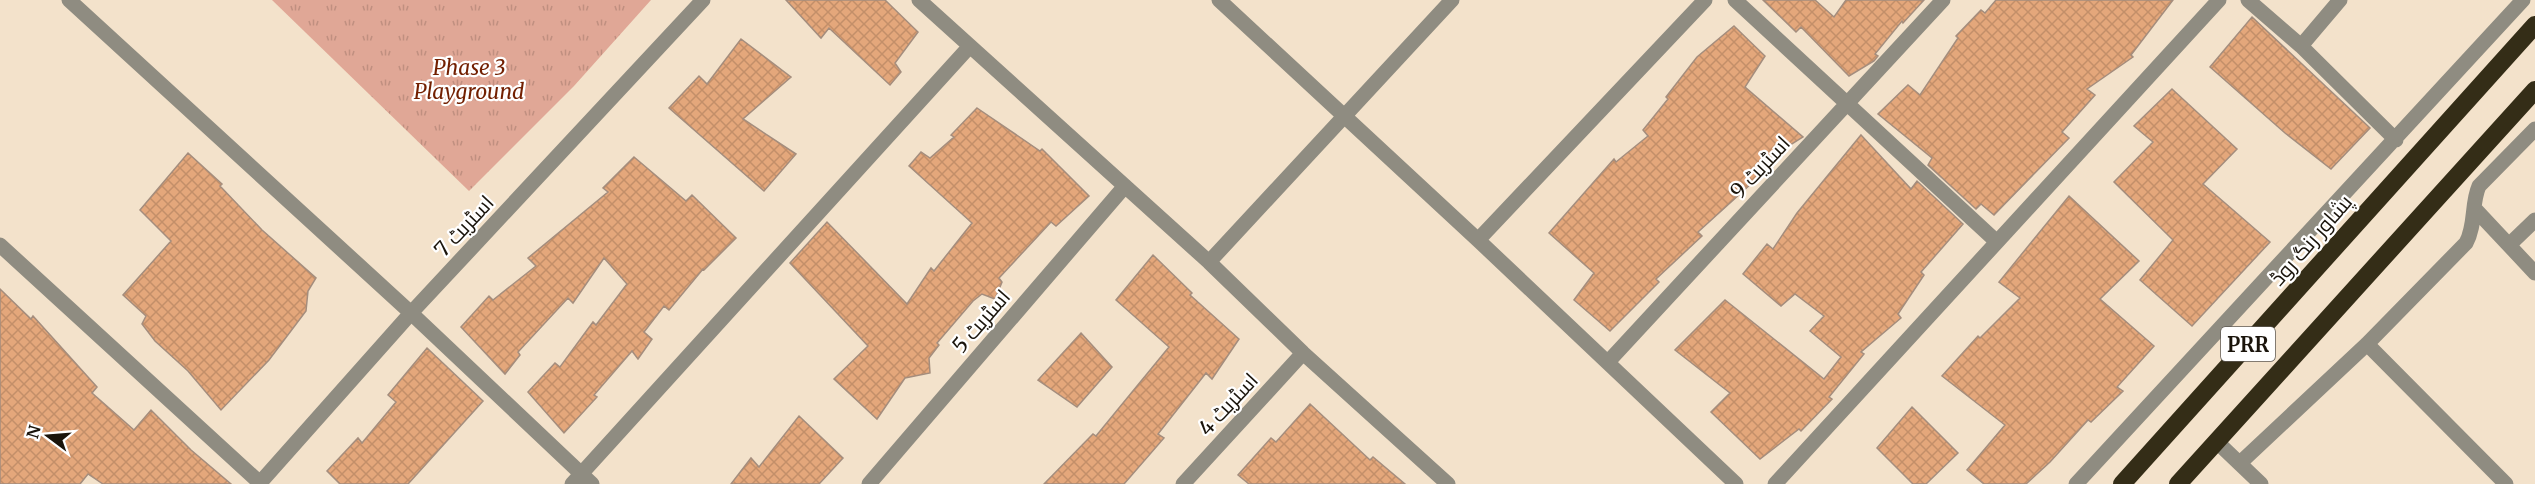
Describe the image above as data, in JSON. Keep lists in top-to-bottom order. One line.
{"streets":{"highway":["پشاور رنگ روڈ","PRR"],"street":["اسٹریٹ 9","اسٹریٹ 7","اسٹریٹ 5","اسٹریٹ 4"]},"parks":["Phase 3 Playground"],"north":"left"}
